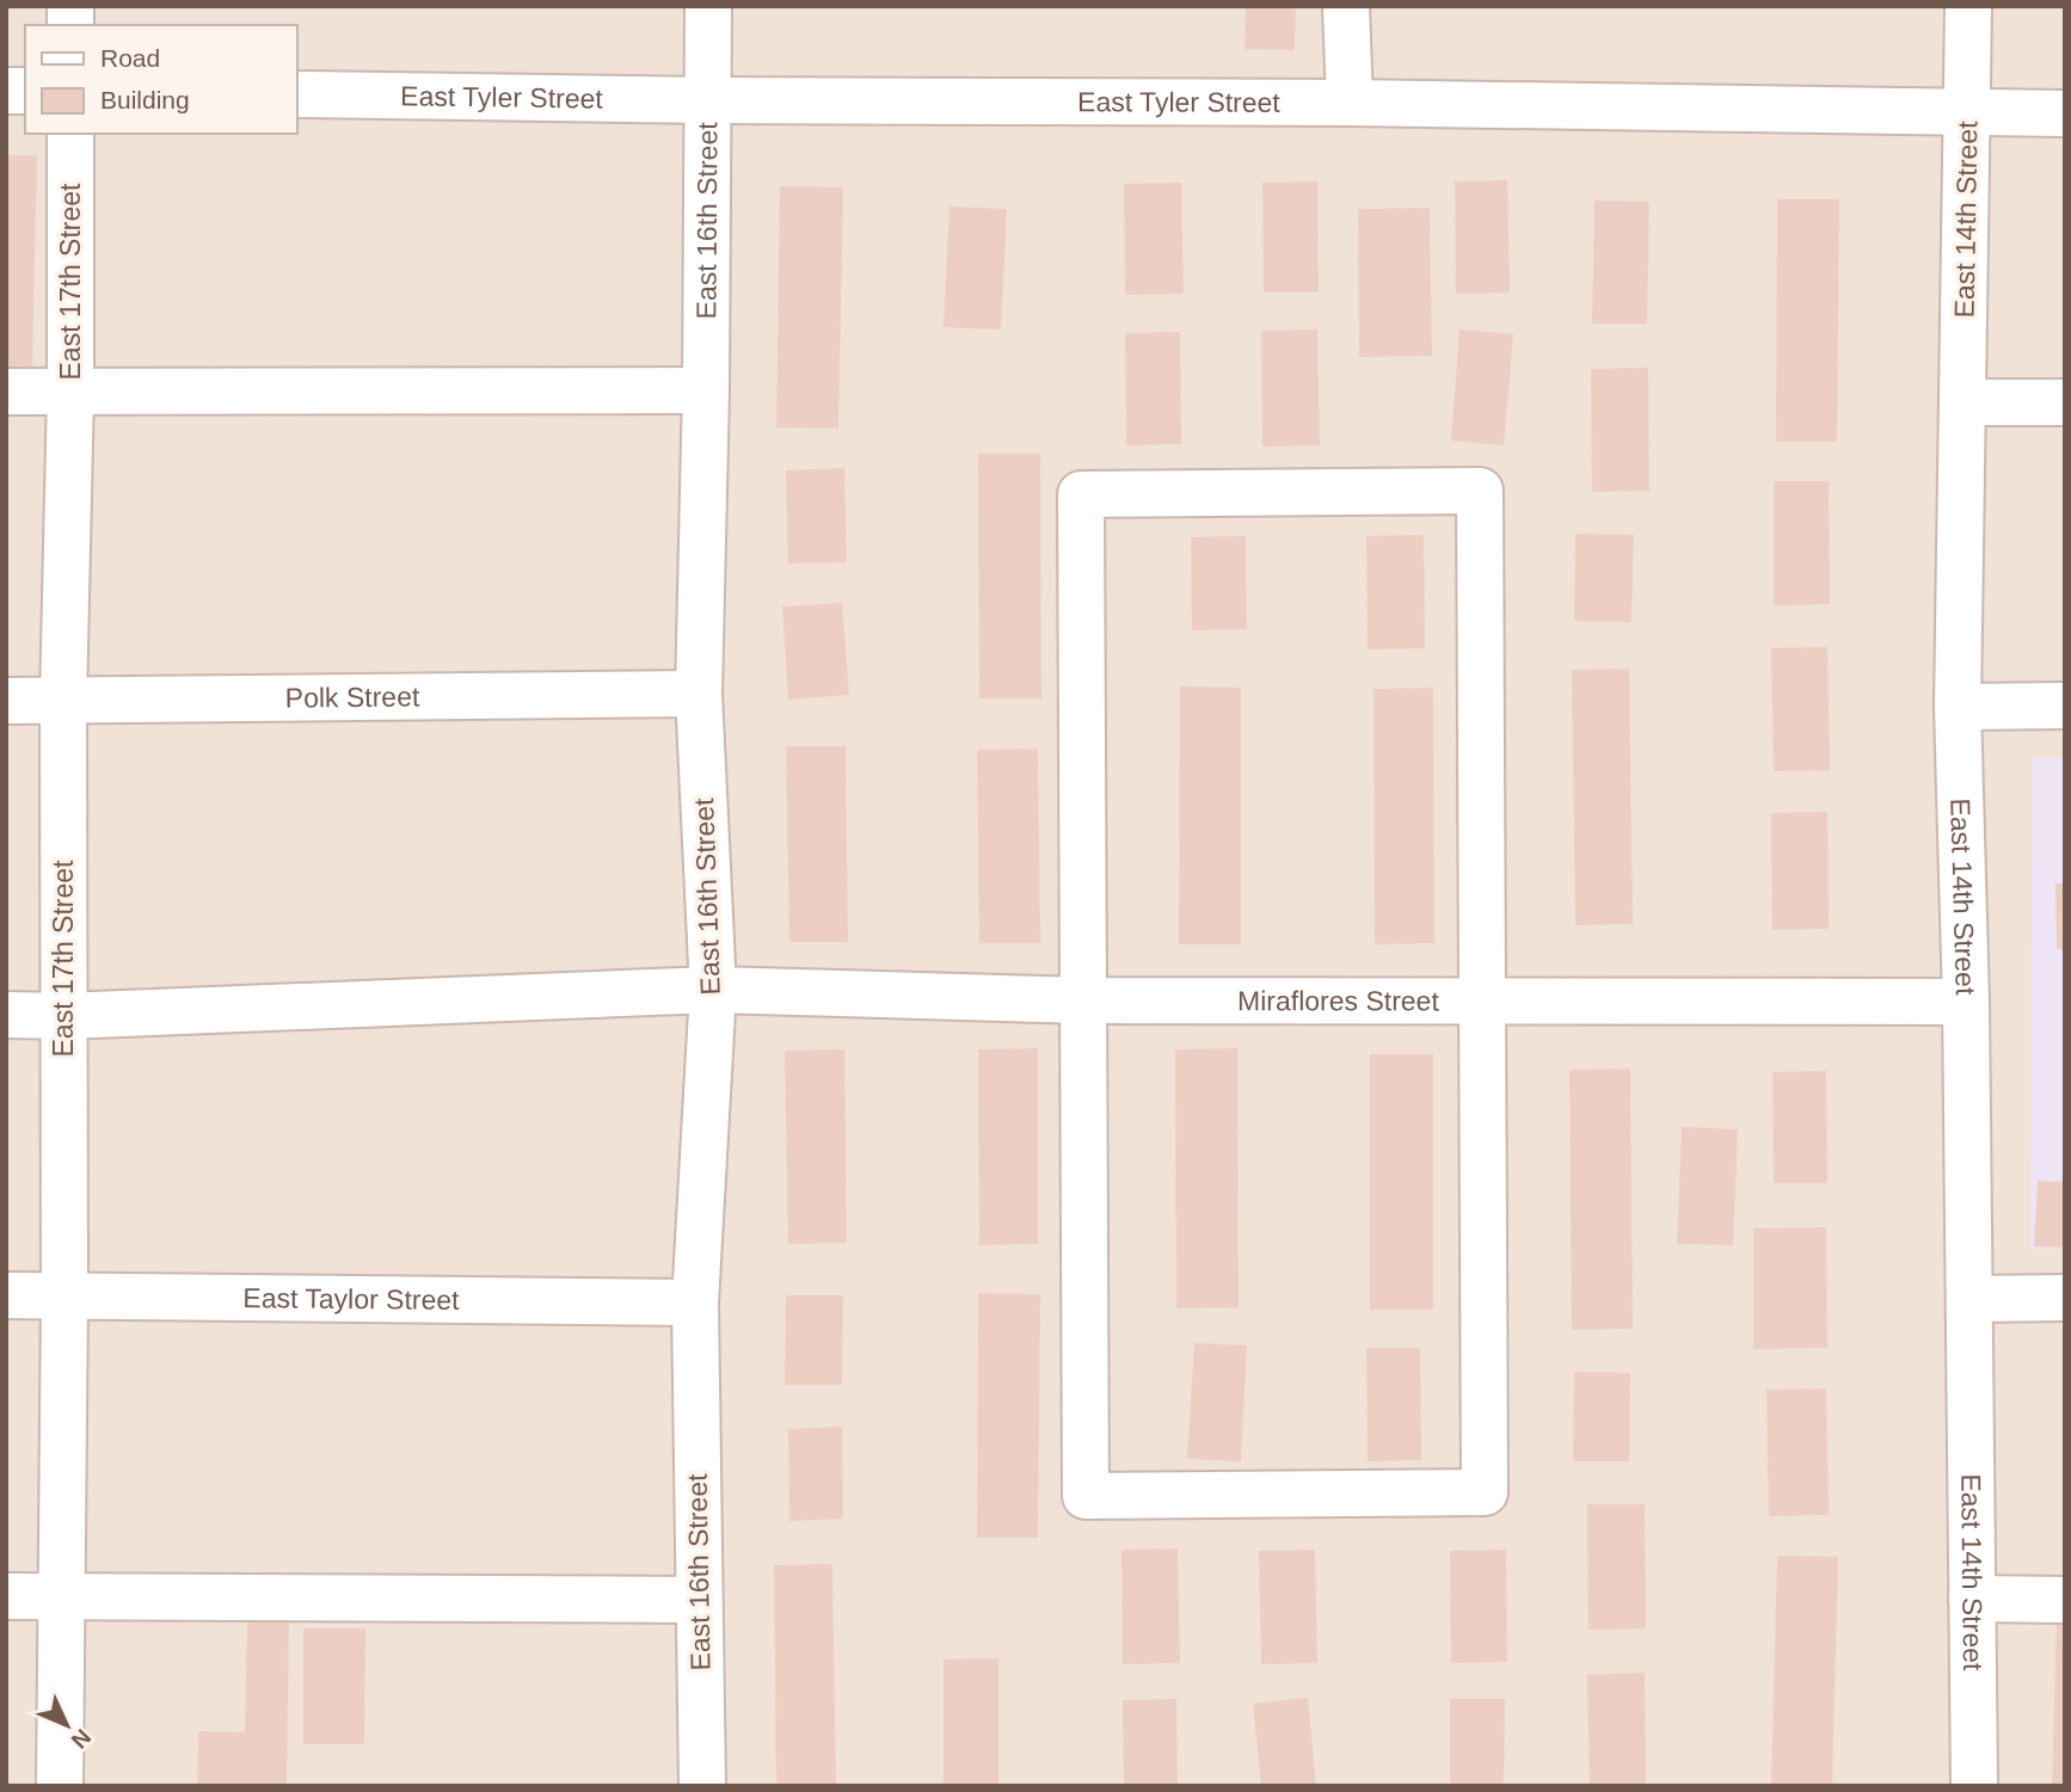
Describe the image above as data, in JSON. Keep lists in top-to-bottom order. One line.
{"streets":{"street":["East Tyler Street","East 16th Street","East 14th Street","East 17th Street","Polk Street","Miraflores Street","East Taylor Street"]},"crossings":[["East Tyler Street","East 16th Street"],["East Tyler Street","East 14th Street"],["East 16th Street","Polk Street"],["East 16th Street","Miraflores Street"],["East 16th Street","East Taylor Street"],["East 14th Street","Miraflores Street"],["East 17th Street","Polk Street"],["East 17th Street","Miraflores Street"],["East 17th Street","East Taylor Street"]],"legend":["Road","Building"],"north":"bottom right"}
